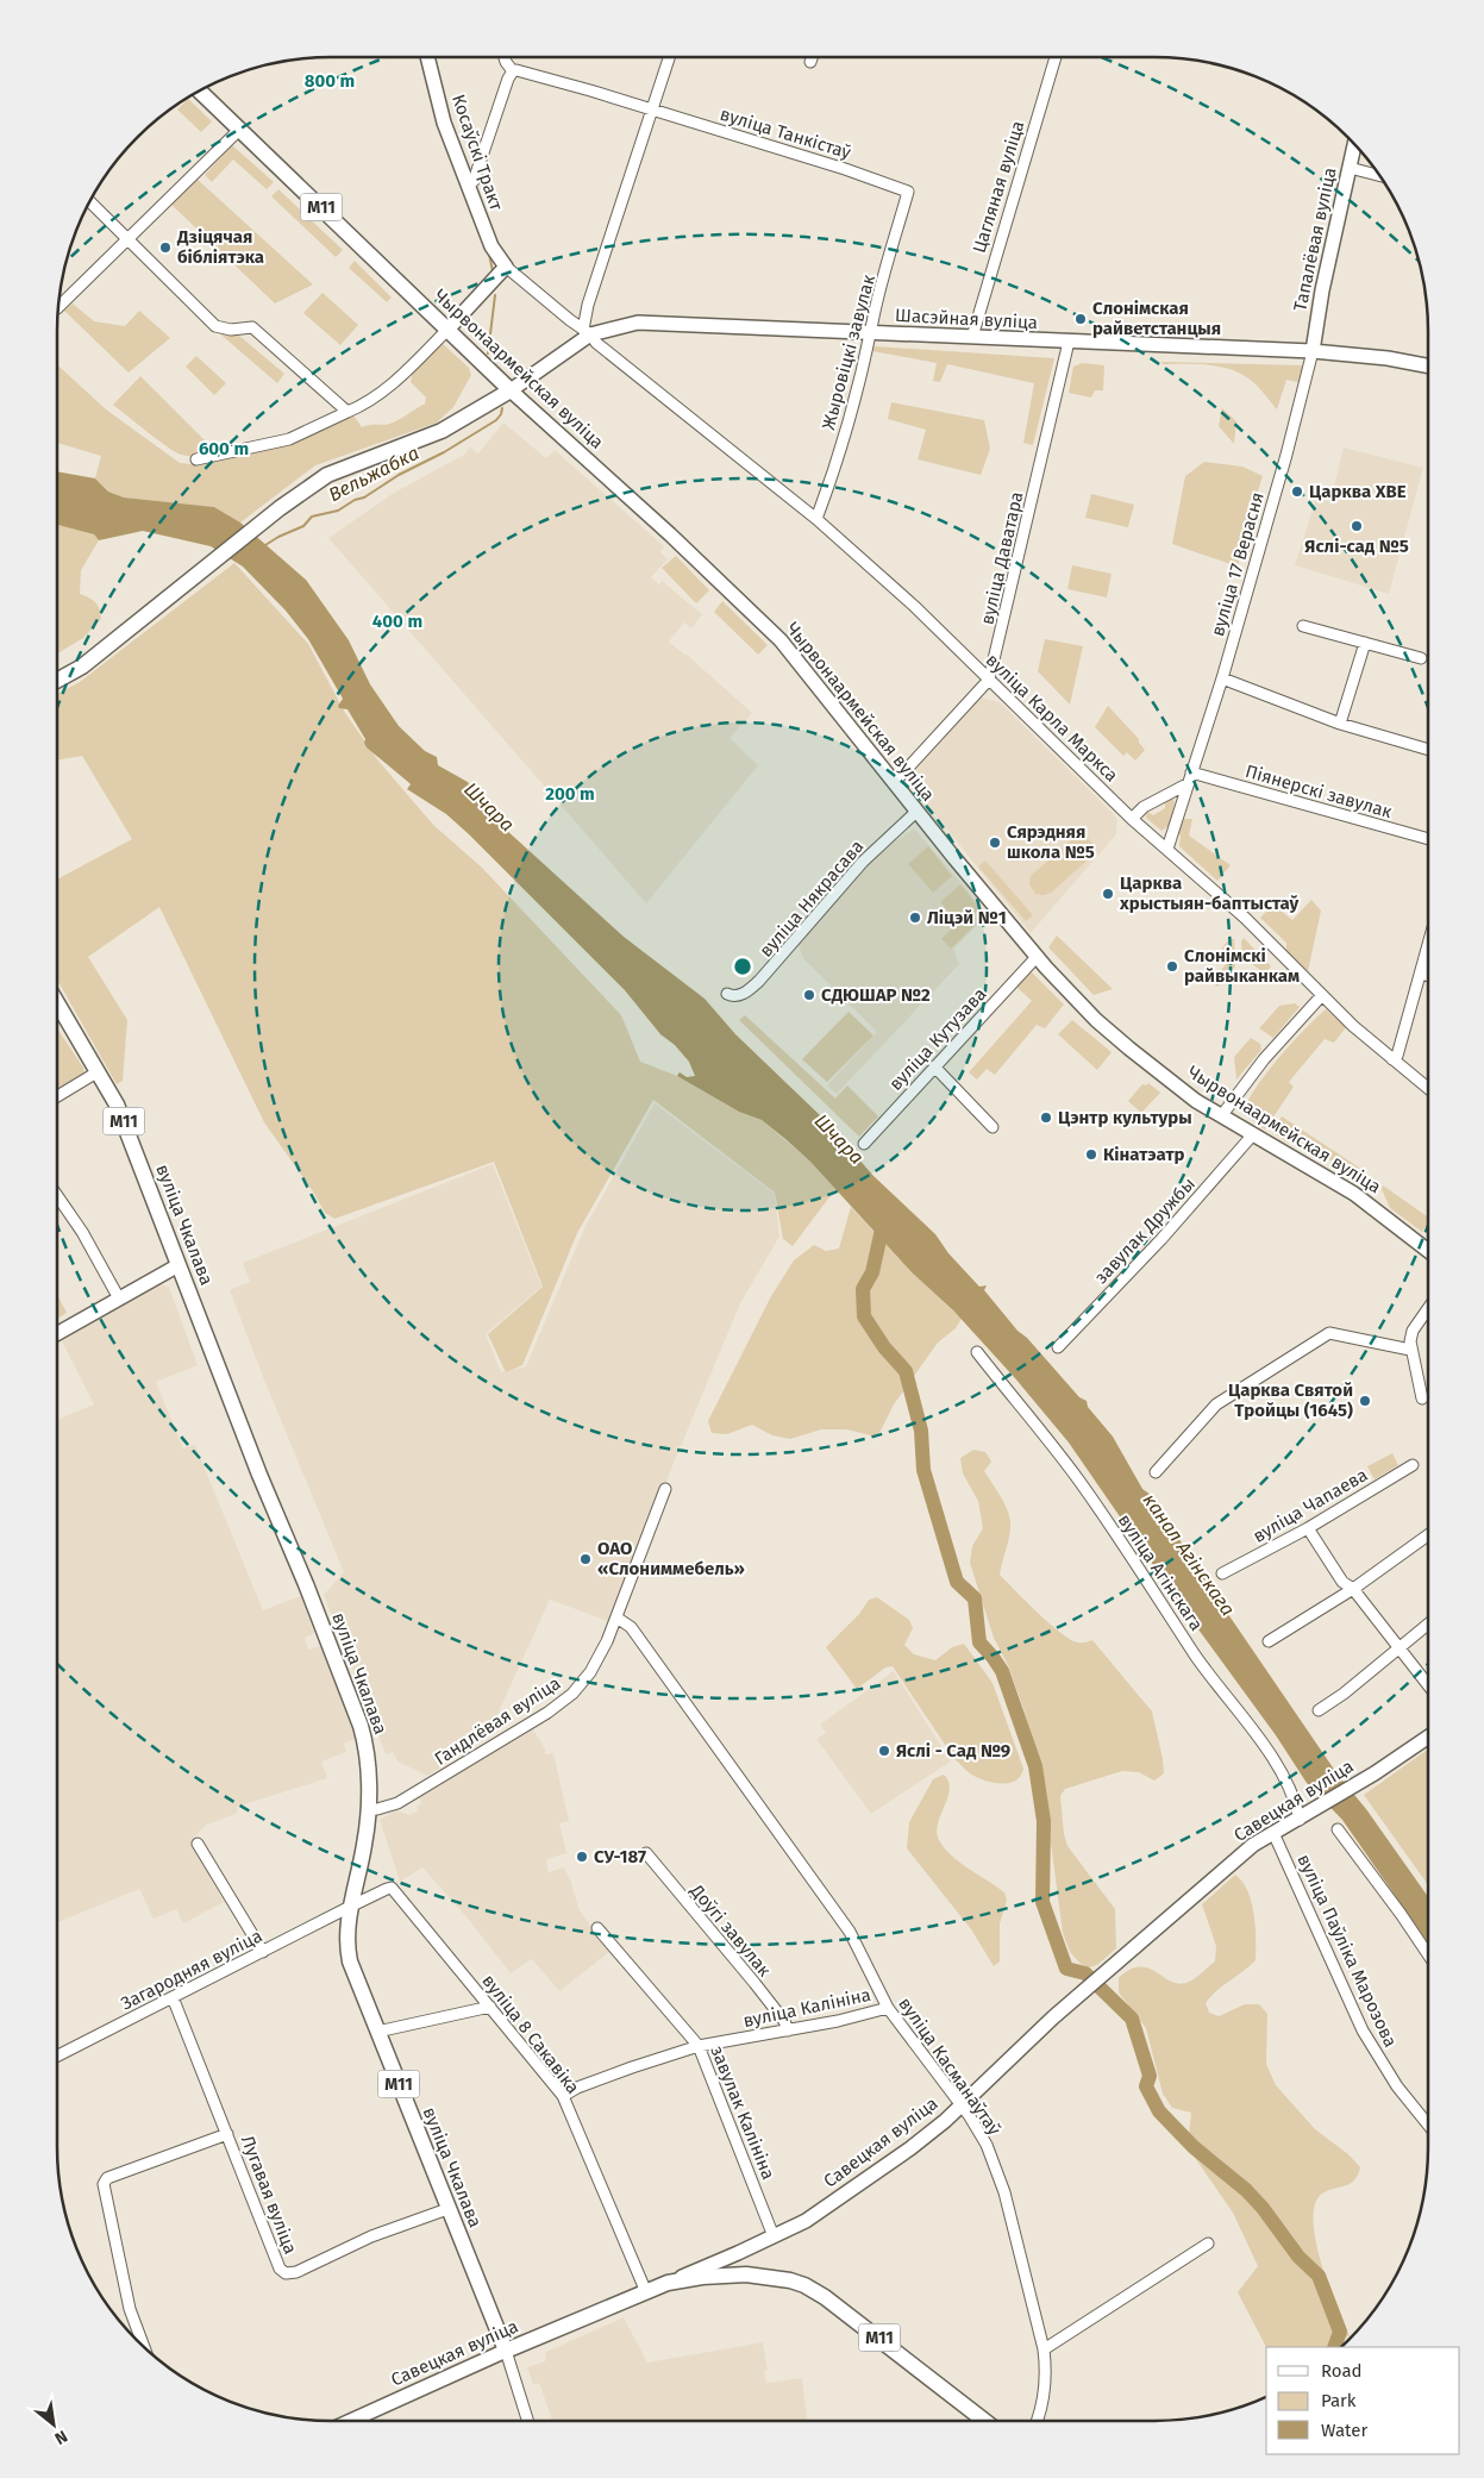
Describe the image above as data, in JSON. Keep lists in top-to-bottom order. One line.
{"streets":{"highway":["М11","Чырвонаармейская вуліца","вуліца Чкалава","Савецкая вуліца"],"main road":["Косаўскі Тракт","Тапалёвая вуліца","Шасэйная вуліца"],"street":["вуліца Танкістаў","Цагляная вуліца","Жыровіцкі завулак","вуліца Даватара","вуліца 17 Верасня","вуліца Карла Маркса","Піянерскі завулак","вуліца Някрасава","вуліца Кутузава","завулак Дружбы","вуліца Чапаева","вуліца Агінскага","Гандлёвая вуліца","Доўгі завулак","вуліца Паўліка Марозова","Загародняя вуліца","вуліца Калініна","вуліца 8 Сакавіка","вуліца Касманаўтаў","завулак Калініна","Лугавая вуліца"]},"crossings":[["вуліца Танкістаў","Жыровіцкі завулак"],["Косаўскі Тракт","Шасэйная вуліца"],["Косаўскі Тракт","вуліца Карла Маркса"],["Цагляная вуліца","Шасэйная вуліца"],["М11","Савецкая вуліца"],["Тапалёвая вуліца","Шасэйная вуліца"],["Тапалёвая вуліца","вуліца 17 Верасня"],["Шасэйная вуліца","Жыровіцкі завулак"],["Шасэйная вуліца","Чырвонаармейская вуліца"],["Шасэйная вуліца","вуліца Даватара"],["Шасэйная вуліца","вуліца 17 Верасня"],["Шасэйная вуліца","вуліца Карла Маркса"],["Жыровіцкі завулак","вуліца Карла Маркса"],["Чырвонаармейская вуліца","вуліца Даватара"],["Чырвонаармейская вуліца","вуліца Някрасава"],["Чырвонаармейская вуліца","вуліца Кутузава"],["Чырвонаармейская вуліца","завулак Дружбы"],["вуліца Даватара","вуліца Карла Маркса"],["вуліца 17 Верасня","вуліца Карла Маркса"],["вуліца 17 Верасня","Піянерскі завулак"],["вуліца Чкалава","Гандлёвая вуліца"],["вуліца Чкалава","Савецкая вуліца"],["вуліца Чкалава","Загародняя вуліца"],["вуліца Чкалава","вуліца 8 Сакавіка"],["вуліца Чкалава","Лугавая вуліца"],["вуліца Агінскага","Савецкая вуліца"],["Гандлёвая вуліца","вуліца Касманаўтаў"],["Савецкая вуліца","вуліца Паўліка Марозова"],["Савецкая вуліца","вуліца 8 Сакавіка"],["Савецкая вуліца","вуліца Касманаўтаў"],["Савецкая вуліца","завулак Калініна"],["Доўгі завулак","вуліца Калініна"],["Загародняя вуліца","вуліца 8 Сакавіка"],["Загародняя вуліца","Лугавая вуліца"],["вуліца Калініна","вуліца 8 Сакавіка"],["вуліца Калініна","вуліца Касманаўтаў"],["вуліца Калініна","завулак Калініна"]],"water":["Вельжабка","Шчара","канал Агінскага"],"places":["Дзіцячая бібліятэка","Слонімская райветстанцыя","Царква ХВЕ","Яслі-сад №5","Сярэдняя школа №5","Царква хрыстыян-баптыстаў","Ліцэй №1","Слонімскі райвыканкам","СДЮШАР №2","Цэнтр культуры","Кінатэатр","Царква Святой Тройцы (1645)","ОАО «Слониммебель»","Яслі - Сад №9","СУ-187"],"legend":["Road","Park","Water"],"north":"bottom right","rings":["800 m","600 m","400 m","200 m"]}
